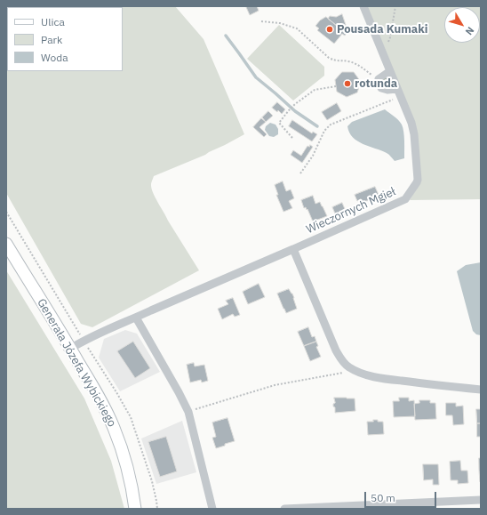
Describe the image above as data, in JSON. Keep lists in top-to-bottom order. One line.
{"streets":{"main road":["Generała Józefa Wybickiego"],"street":["Wieczornych Mgieł"]},"crossings":[["Wieczornych Mgieł","Generała Józefa Wybickiego"]],"places":["Pousada Kumaki","rotunda"],"legend":["Ulica","Park","Woda"],"scale_bar":"50 m","north":"bottom right"}
